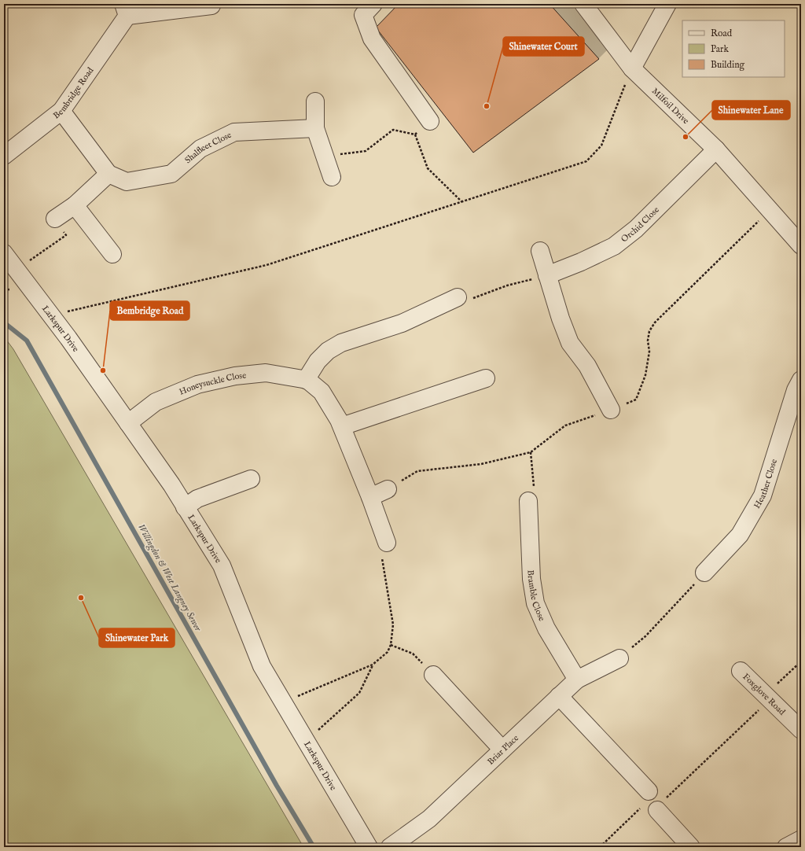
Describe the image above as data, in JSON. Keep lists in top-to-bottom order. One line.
{"streets":{"street":["Bembridge Road","Milfoil Drive","Shalfleet Close","Orchid Close","Larkspur Drive","Honeysuckle Close","Heather Close","Bramble Close","Foxglove Road","Briar Place"]},"crossings":[["Bembridge Road","Shalfleet Close"],["Milfoil Drive","Orchid Close"],["Larkspur Drive","Honeysuckle Close"],["Bramble Close","Briar Place"]],"water":["Willingdon & West Langney Sewer"],"places":["Shinewater Court","Shinewater Lane","Bembridge Road","Shinewater Park"],"legend":["Road","Park","Building"]}
